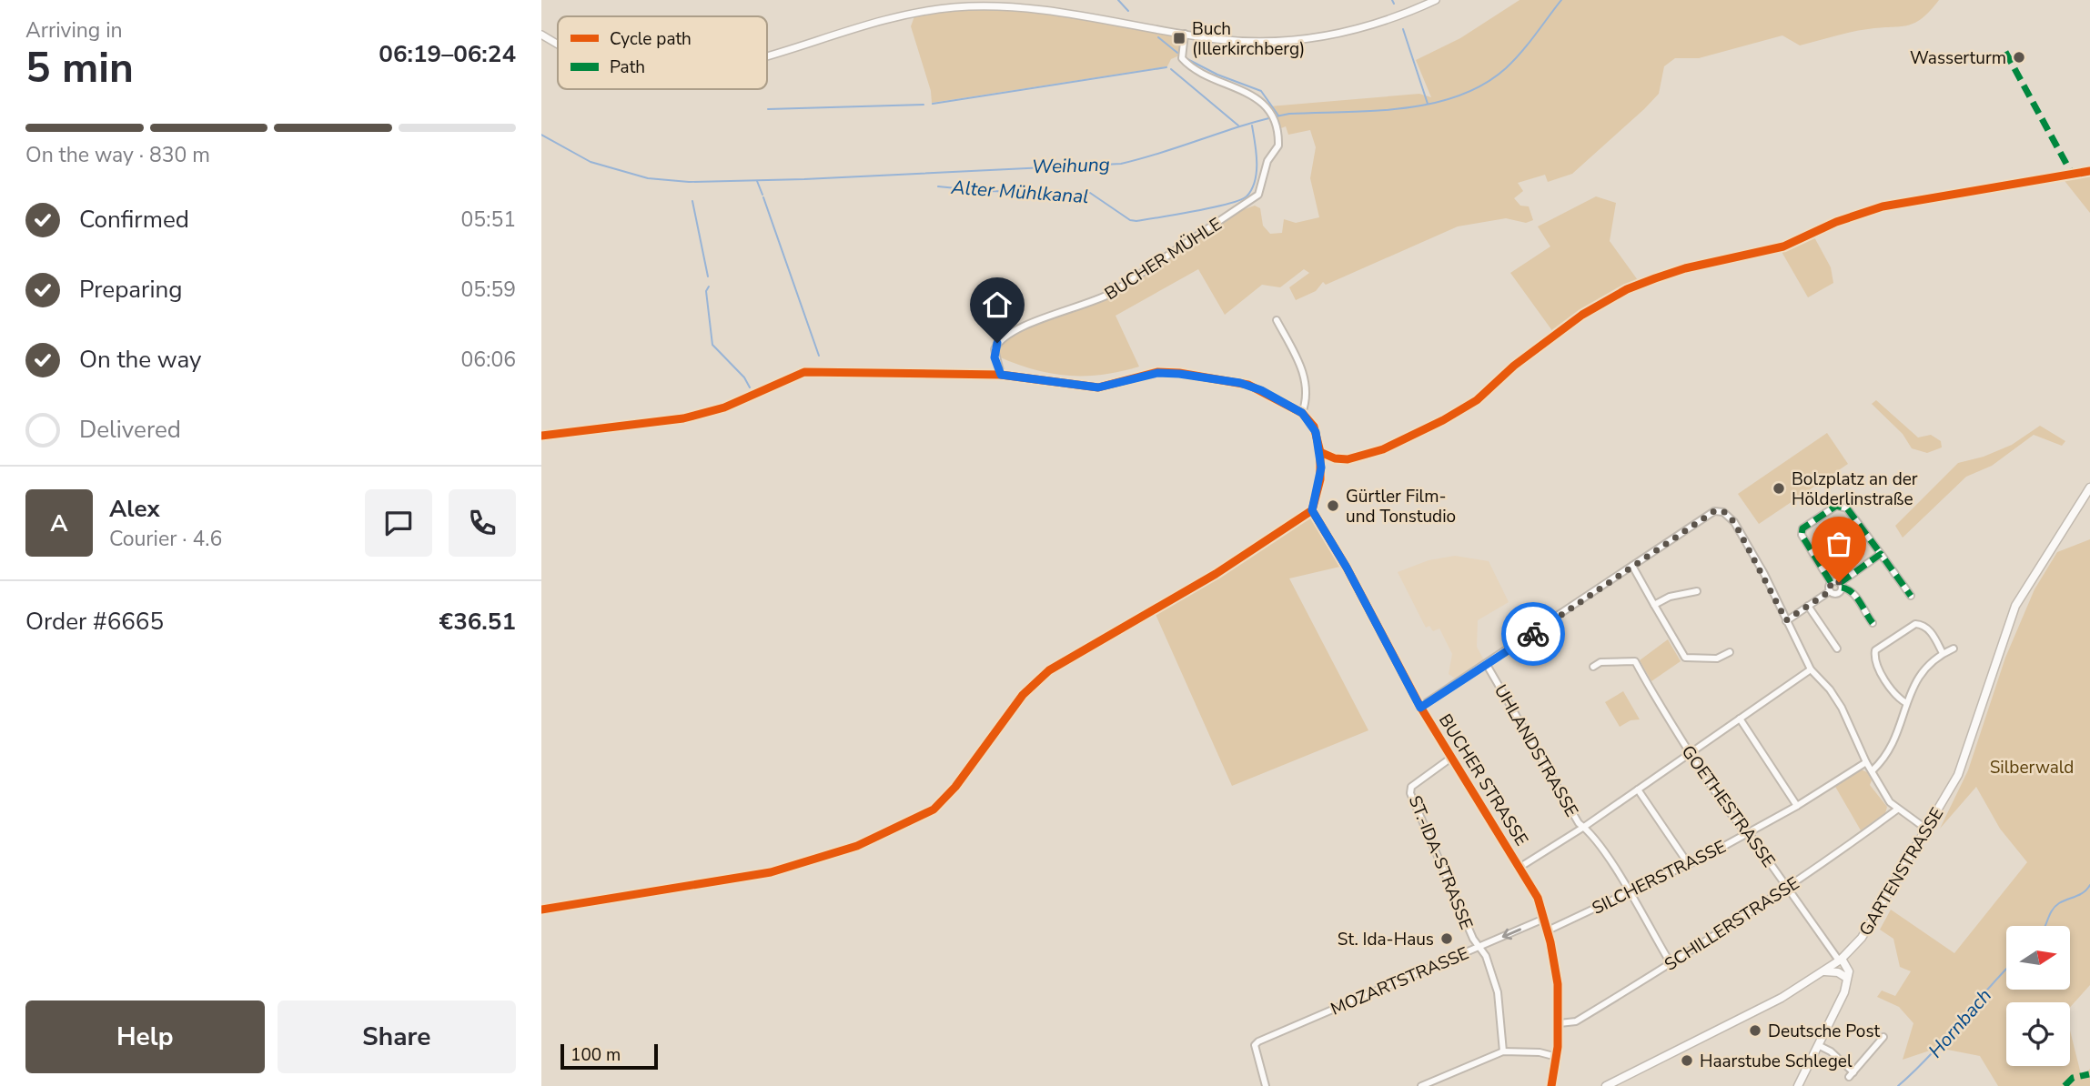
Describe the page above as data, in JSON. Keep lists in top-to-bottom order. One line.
{"streets":{"main road":["GARTENSTRASSE"],"street":["BUCHER MÜHLE","UHLANDSTRASSE","BUCHER STRASSE","GOETHESTRASSE","ST.-IDA-STRASSE","SILCHERSTRASSE","SCHILLERSTRASSE","MOZARTSTRASSE"]},"crossings":[["UHLANDSTRASSE","SILCHERSTRASSE"],["UHLANDSTRASSE","SCHILLERSTRASSE"],["BUCHER STRASSE","ST.-IDA-STRASSE"],["BUCHER STRASSE","SILCHERSTRASSE"],["BUCHER STRASSE","SCHILLERSTRASSE"],["BUCHER STRASSE","MOZARTSTRASSE"],["GOETHESTRASSE","GARTENSTRASSE"],["GOETHESTRASSE","SILCHERSTRASSE"],["GOETHESTRASSE","SCHILLERSTRASSE"],["ST.-IDA-STRASSE","MOZARTSTRASSE"]],"water":["Weihung","Alter Mühlkanal","Hornbach"],"parks":["Silberwald"],"places":{"transit":["Buch (Illerkirchberg)"],"other":["Wasserturm","Bolzplatz an der Hölderlinstraße","Gürtler Film- und Tonstudio","St. Ida-Haus","Deutsche Post","Haarstube Schlegel"]},"legend":["Cycle path","Path"],"scale_bar":"100 m","north":"right","page":{"heading":["5 min","Arriving in","06:19–06:24"],"panel":["Alex","Courier · 4.6","Order #6665","€36.51"],"bar":"On the way · 830 m","list":[["Confirmed","05:51"],["Preparing","05:59"],["On the way","06:06"],"Delivered"],"round":"A","buttons":["Help","Share"],"scale":"100 m"}}
